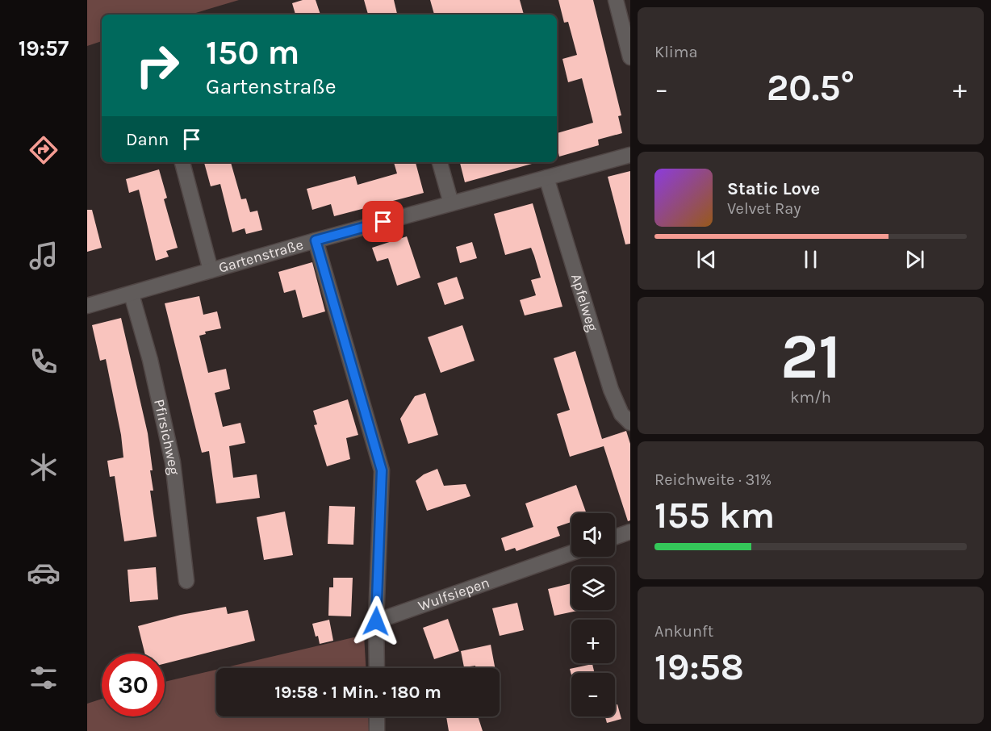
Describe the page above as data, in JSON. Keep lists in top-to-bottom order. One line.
{"streets":{"street":["Gartenstraße","Apfelweg","Pfirsichweg","Wulfsiepen"]},"crossings":[["Gartenstraße","Apfelweg"],["Gartenstraße","Pfirsichweg"]],"page":{"tabs":"19:57","tile":["Klima",["21","km/h"],["Reichweite · 31%","155 km"],["Ankunft","19:58"]],"turn":["150 m","Gartenstraße"],"heat":["−","20.5°","+"],"then":"Dann","song":["Static Love","Velvet Ray"],"map_buttons":["+","−"],"limit":"30","trip":"19:58 · 1 Min. · 180 m"}}
